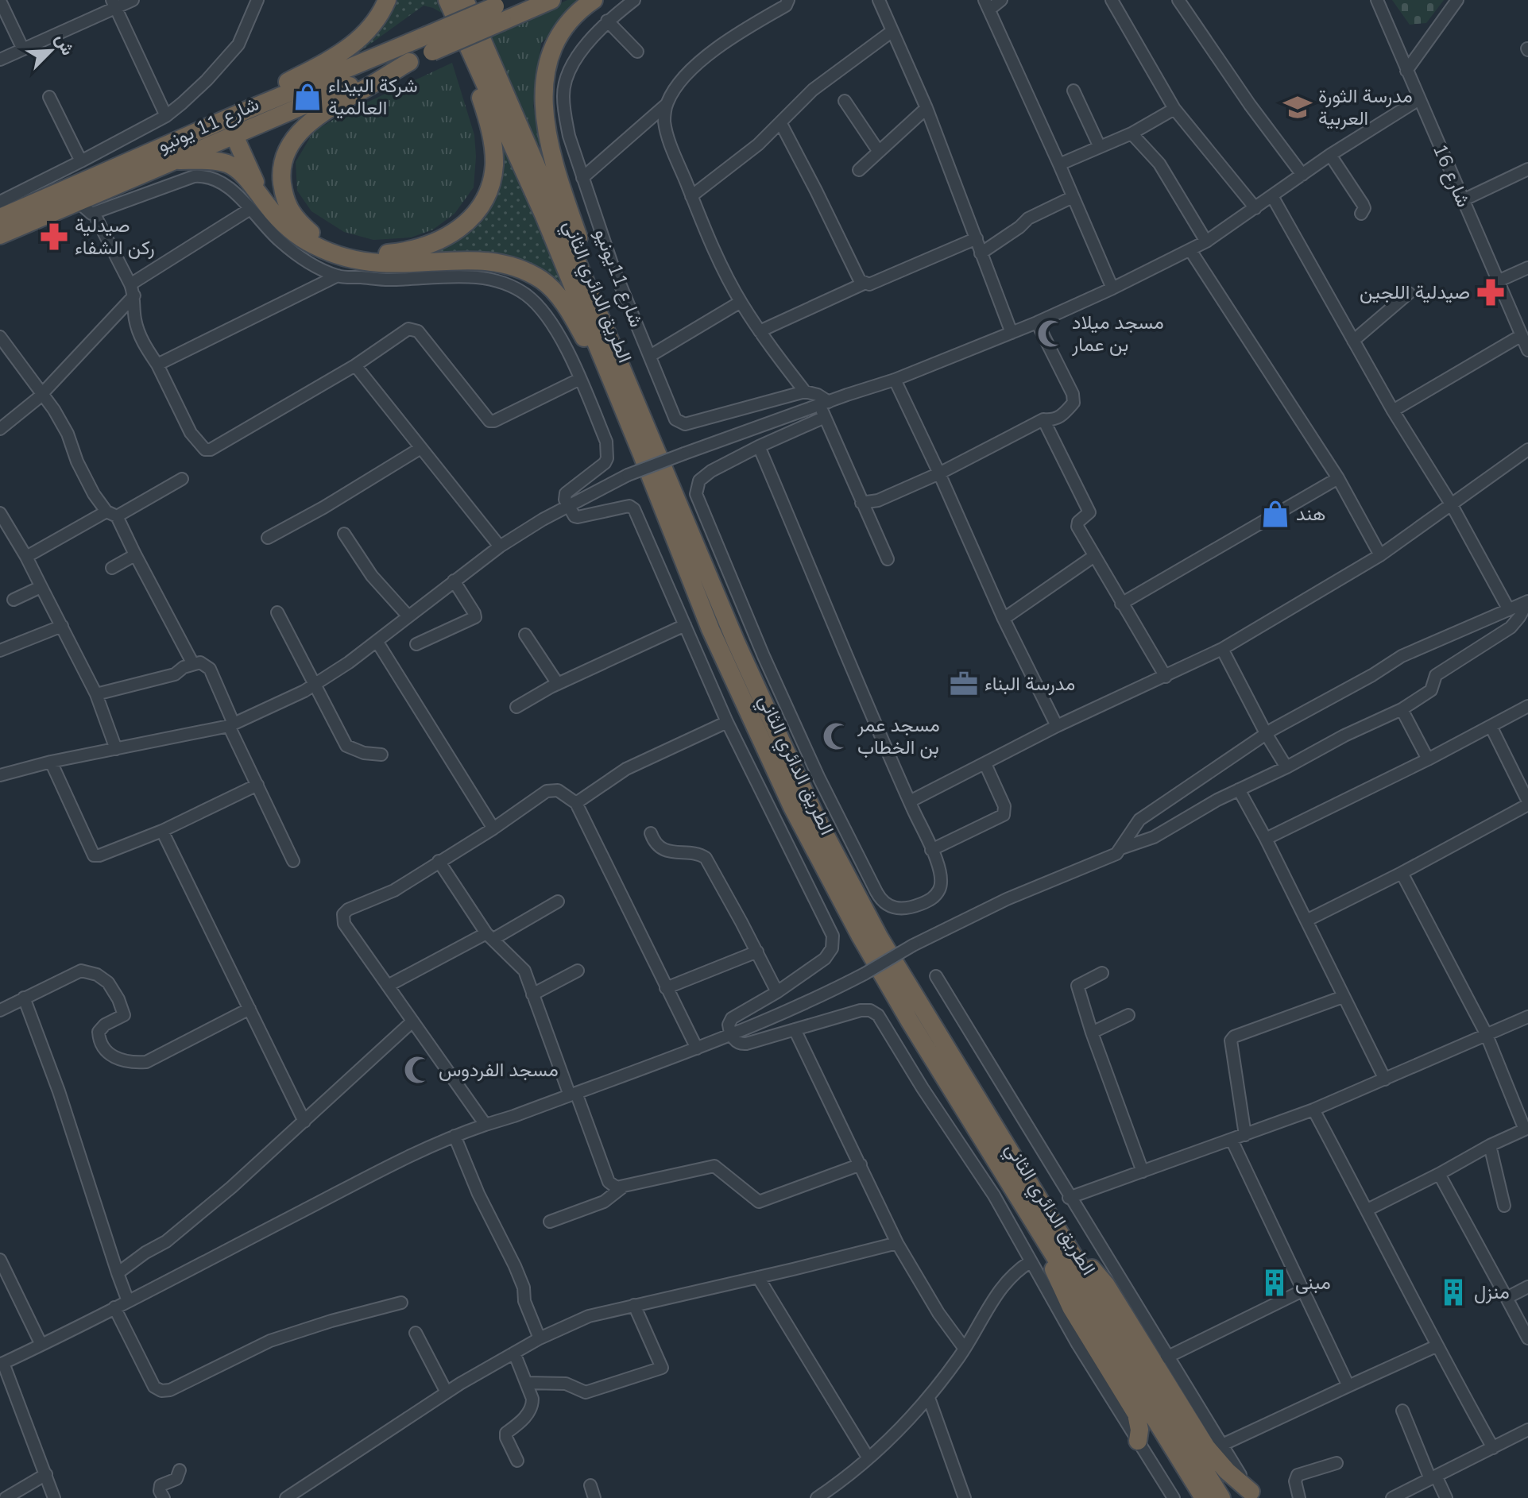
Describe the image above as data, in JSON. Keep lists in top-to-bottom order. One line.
{"streets":{"highway":["شارع 11 يونيو","الطريق الدائري الثاني"],"street":["شارع 16","شارع 11يونيو"]},"places":{"shop":["شركة البيداء العالمية","هند"],"school or university":["مدرسة الثورة العربية"],"pharmacy":["صيدلية ركن الشفاء","صيدلية اللجين"],"mosque":["مسجد ميلاد بن عمار","مسجد عمر بن الخطاب","مسجد الفردوس"],"office":["مدرسة البناء"],"building":["مبنى","منزل"]},"north":"top right"}
